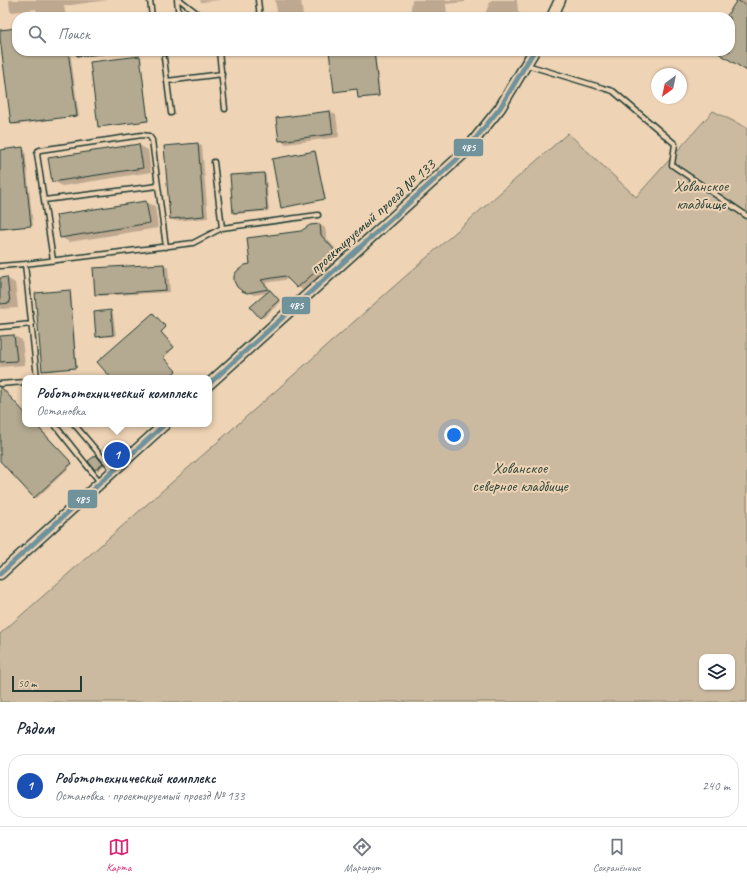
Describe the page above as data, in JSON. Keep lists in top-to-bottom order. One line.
{"streets":{"street":["проектируемый проезд № 133"]},"parks":["Хованское кладбище","Хованское северное кладбище"],"lines":["transit line 485"],"scale_bar":"50 m","north":"bottom left","page":{"search":"Поиск","popup":["Робототехнический комплекс","Остановка"],"pins":"1","scale":"50 m","heading":"Рядом","list":[{"mark":"1","name":"Робототехнический комплекс","note":"Остановка · проектируемый проезд № 133","value":"240 m"}],"nav":["Карта","Маршрут","Сохранённые"]}}
